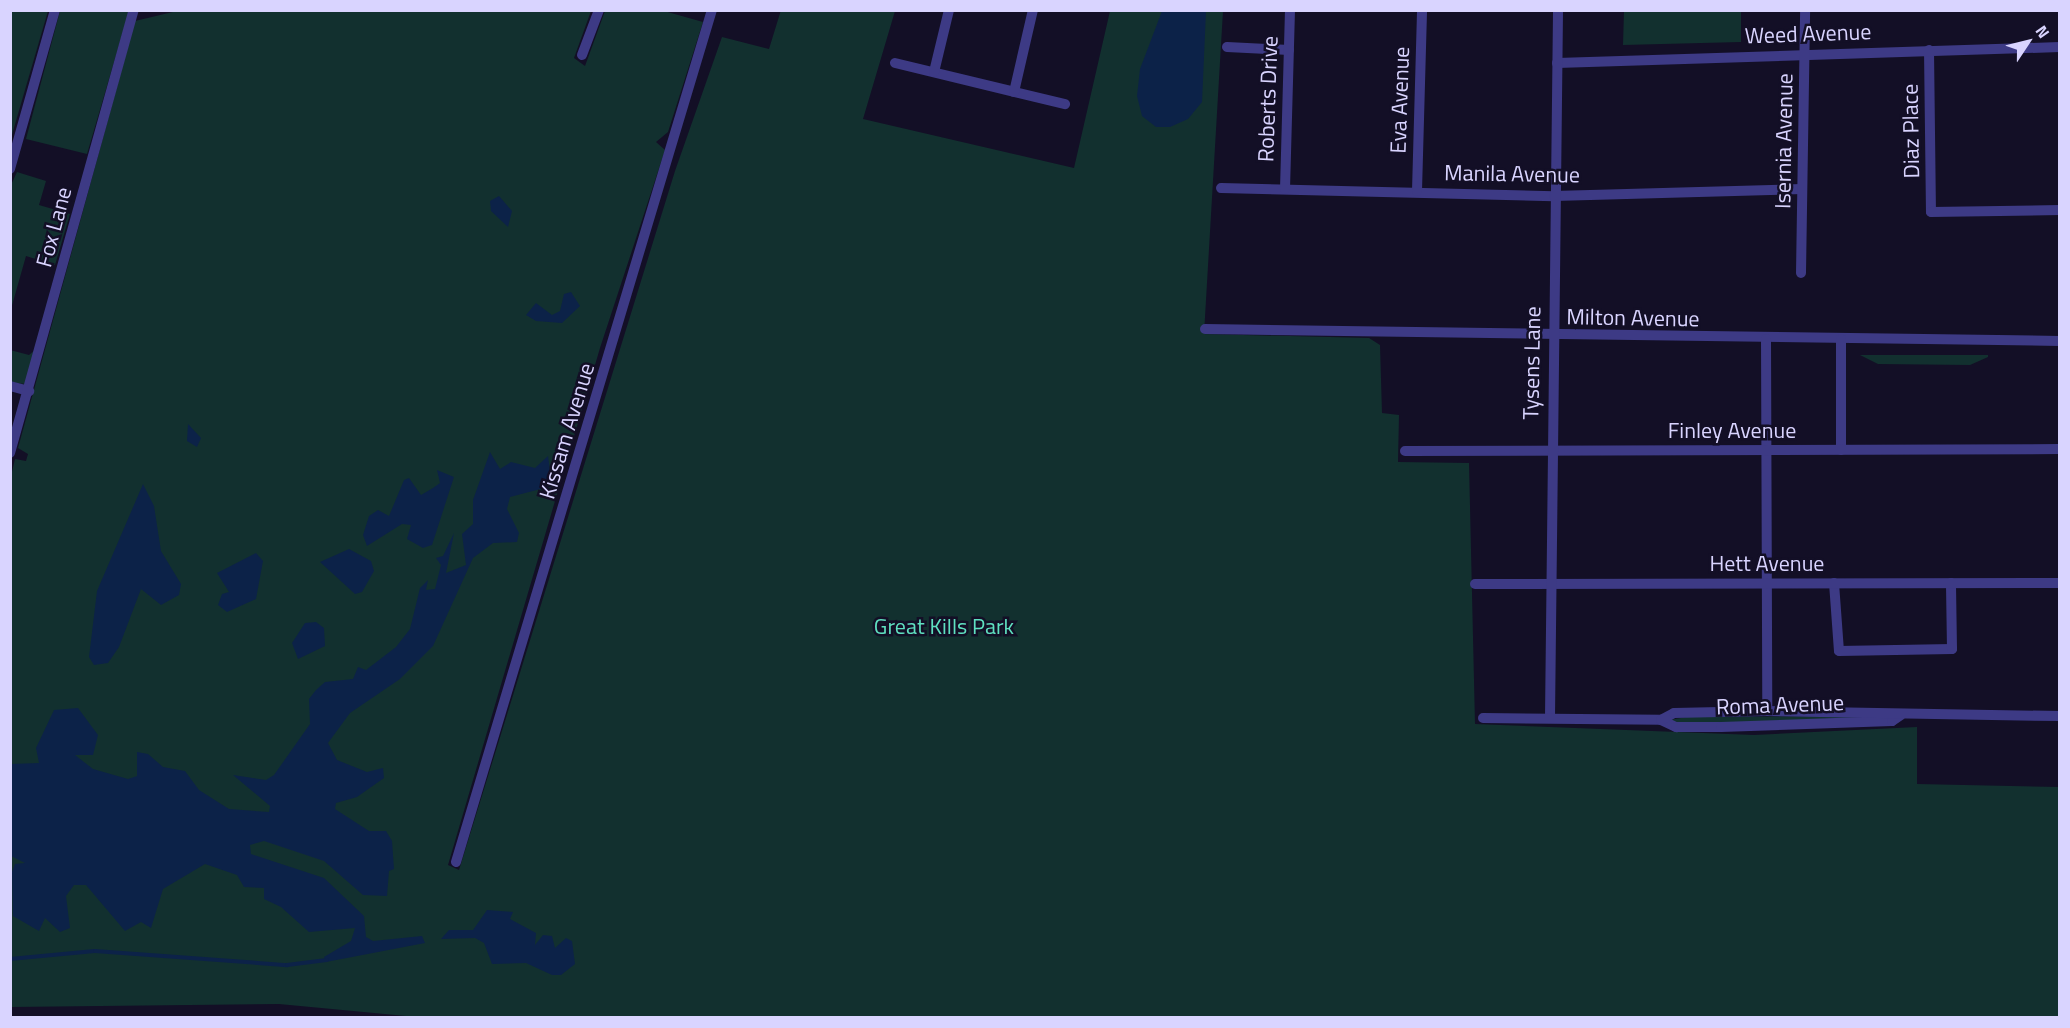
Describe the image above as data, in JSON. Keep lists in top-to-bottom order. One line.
{"streets":{"street":["Weed Avenue","Roberts Drive","Eva Avenue","Diaz Place","Isernia Avenue","Manila Avenue","Fox Lane","Milton Avenue","Tysens Lane","Kissam Avenue","Finley Avenue","Hett Avenue","Roma Avenue"]},"crossings":[["Weed Avenue","Diaz Place"],["Weed Avenue","Isernia Avenue"],["Weed Avenue","Tysens Lane"],["Roberts Drive","Manila Avenue"],["Eva Avenue","Manila Avenue"],["Isernia Avenue","Manila Avenue"],["Manila Avenue","Tysens Lane"],["Milton Avenue","Tysens Lane"],["Tysens Lane","Finley Avenue"],["Tysens Lane","Hett Avenue"],["Tysens Lane","Roma Avenue"]],"parks":["Great Kills Park"],"north":"top right"}
